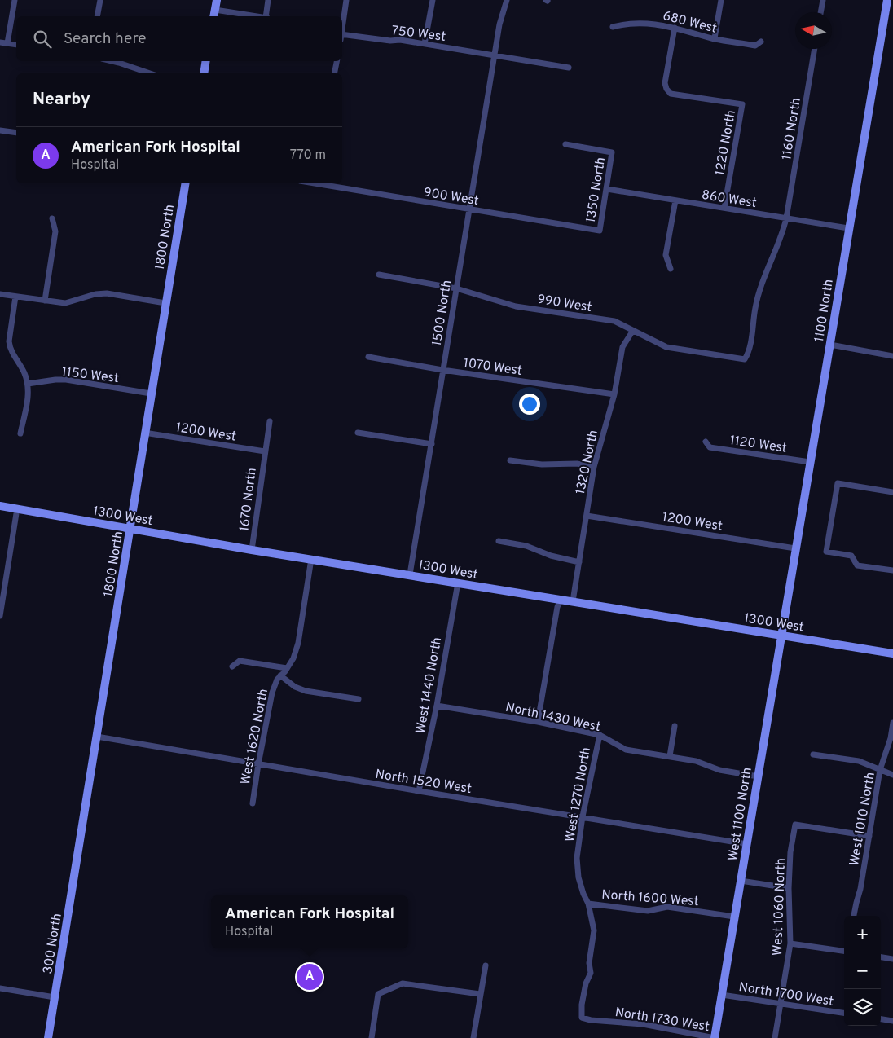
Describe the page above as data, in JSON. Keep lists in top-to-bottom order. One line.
{"streets":{"street":["680 West","750 West","1160 North","1220 North","1350 North","900 West","860 West","1800 North","990 West","1100 North","1500 North","1070 West","1150 West","1200 West","1120 West","1320 North","1670 North","1300 West","West 1440 North","North 1430 West","West 1620 North","North 1520 West","West 1270 North","West 1100 North","West 1010 North","North 1600 West","West 1060 North","300 North","North 1700 West","North 1730 West"]},"crossings":[["680 West","1220 North"],["750 West","1500 North"],["1160 North","860 West"],["1160 North","990 West"],["1220 North","860 West"],["1350 North","900 West"],["1350 North","860 West"],["900 West","1500 North"],["860 West","1100 North"],["1800 North","1150 West"],["1800 North","1200 West"],["1800 North","1300 West"],["1800 North","North 1520 West"],["1800 North","300 North"],["990 West","1500 North"],["990 West","1320 North"],["1100 North","1200 West"],["1100 North","1120 West"],["1100 North","West 1100 North"],["1500 North","1070 West"],["1500 North","1300 West"],["1070 West","1320 North"],["1200 West","1320 North"],["1200 West","1670 North"],["1320 North","1300 West"],["1670 North","1300 West"],["1300 West","West 1440 North"],["1300 West","West 1620 North"],["1300 West","West 1100 North"],["West 1440 North","North 1430 West"],["West 1440 North","North 1520 West"],["North 1430 West","West 1270 North"],["North 1430 West","West 1100 North"],["West 1620 North","North 1520 West"],["North 1520 West","West 1270 North"],["North 1520 West","West 1100 North"],["West 1270 North","North 1600 West"],["West 1270 North","North 1730 West"],["West 1100 North","North 1600 West"],["West 1100 North","North 1700 West"],["West 1100 North","North 1730 West"],["West 1010 North","West 1060 North"],["West 1060 North","North 1700 West"]],"north":"left","page":{"search":"Search here","heading":"Nearby","list":[{"mark":"A","name":"American Fork Hospital","note":"Hospital","value":"770 m"}],"popup":["American Fork Hospital","Hospital"],"map_buttons":["+","−"],"pins":"A"}}
